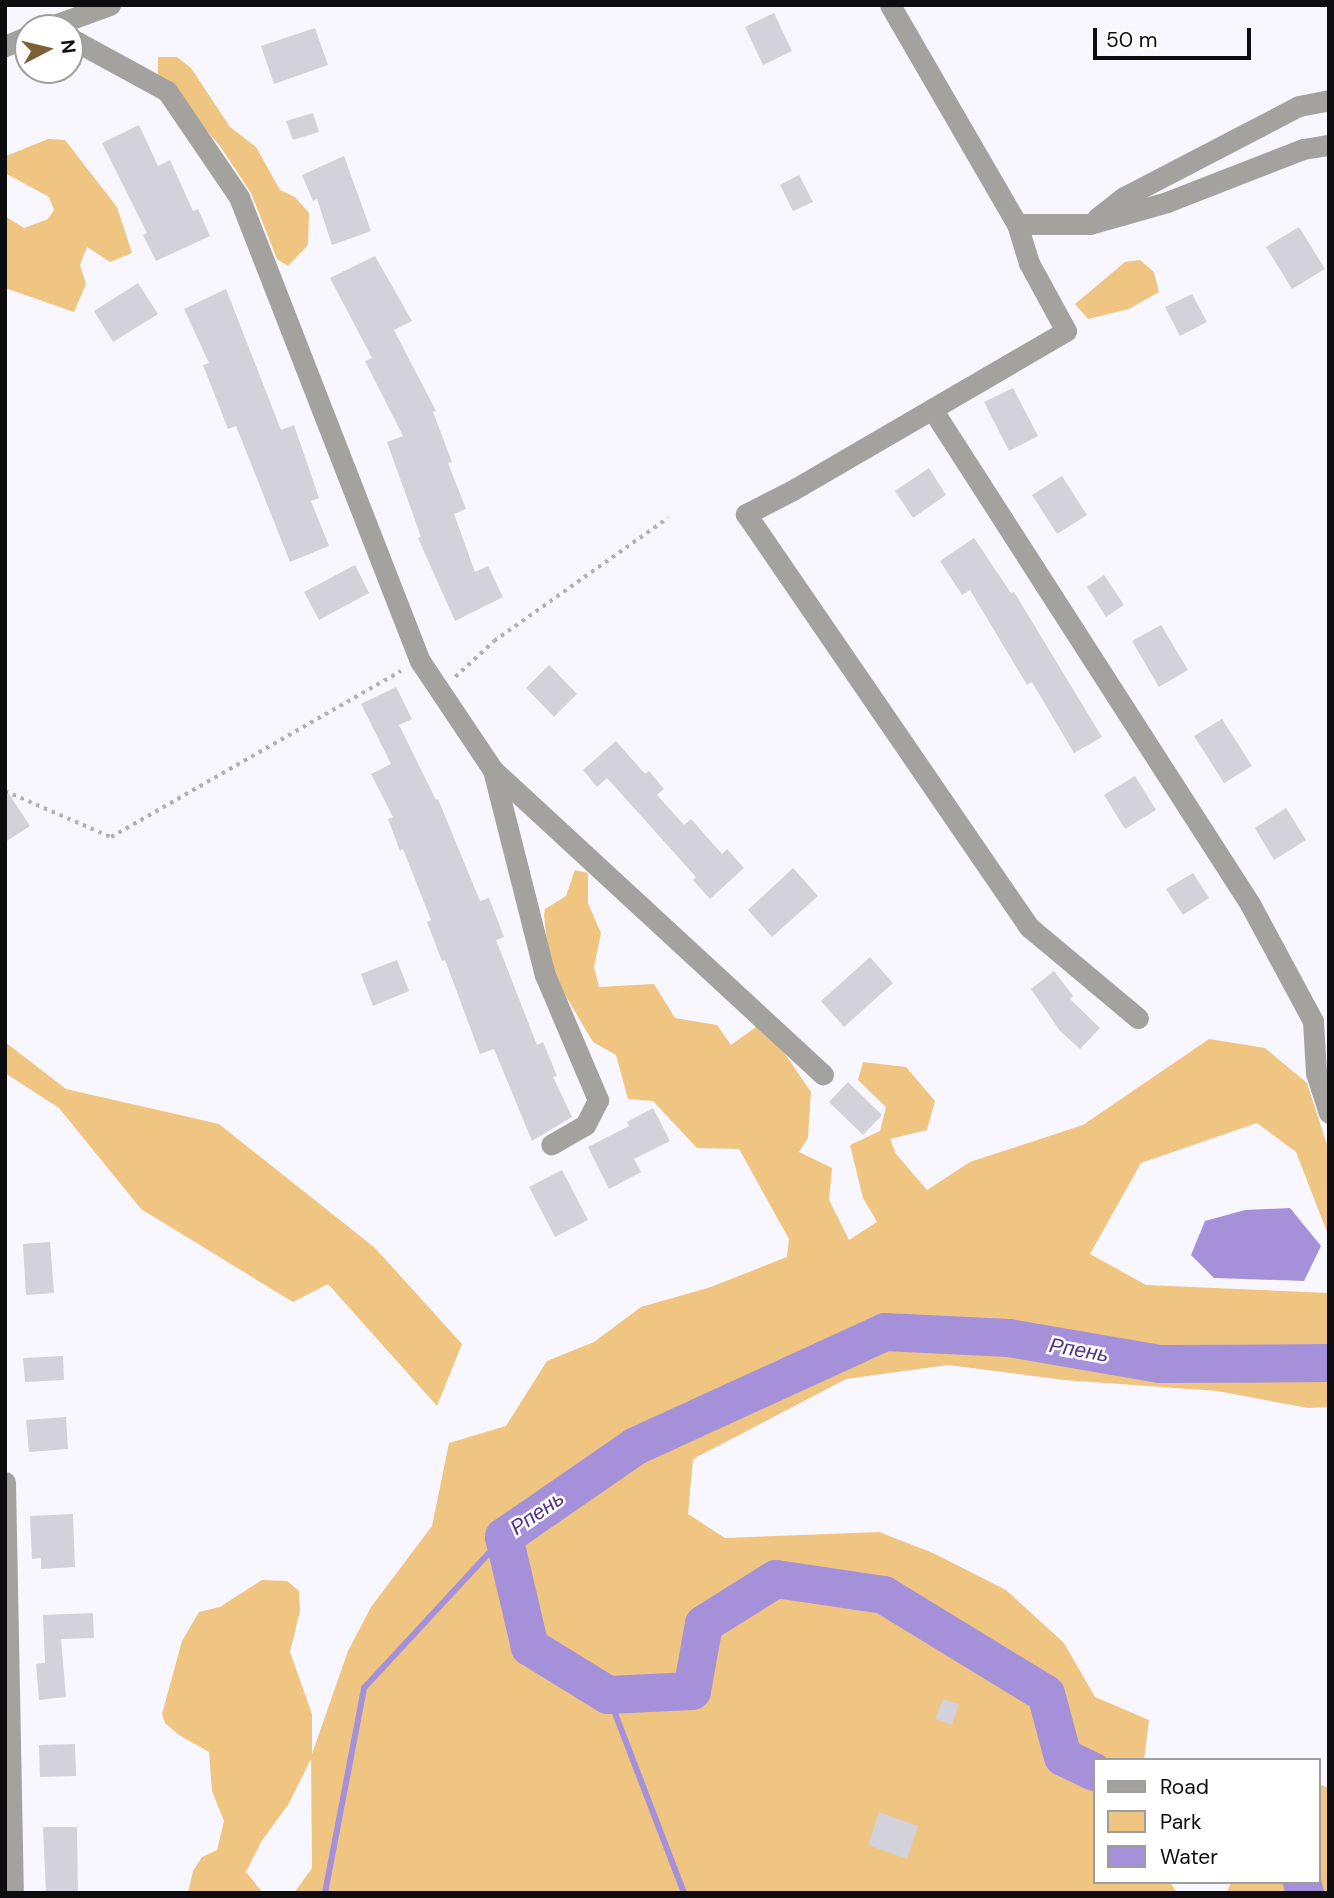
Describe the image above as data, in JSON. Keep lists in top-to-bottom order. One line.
{"water":["Рпень"],"legend":["Road","Park","Water"],"scale_bar":"50 m","north":"right"}
